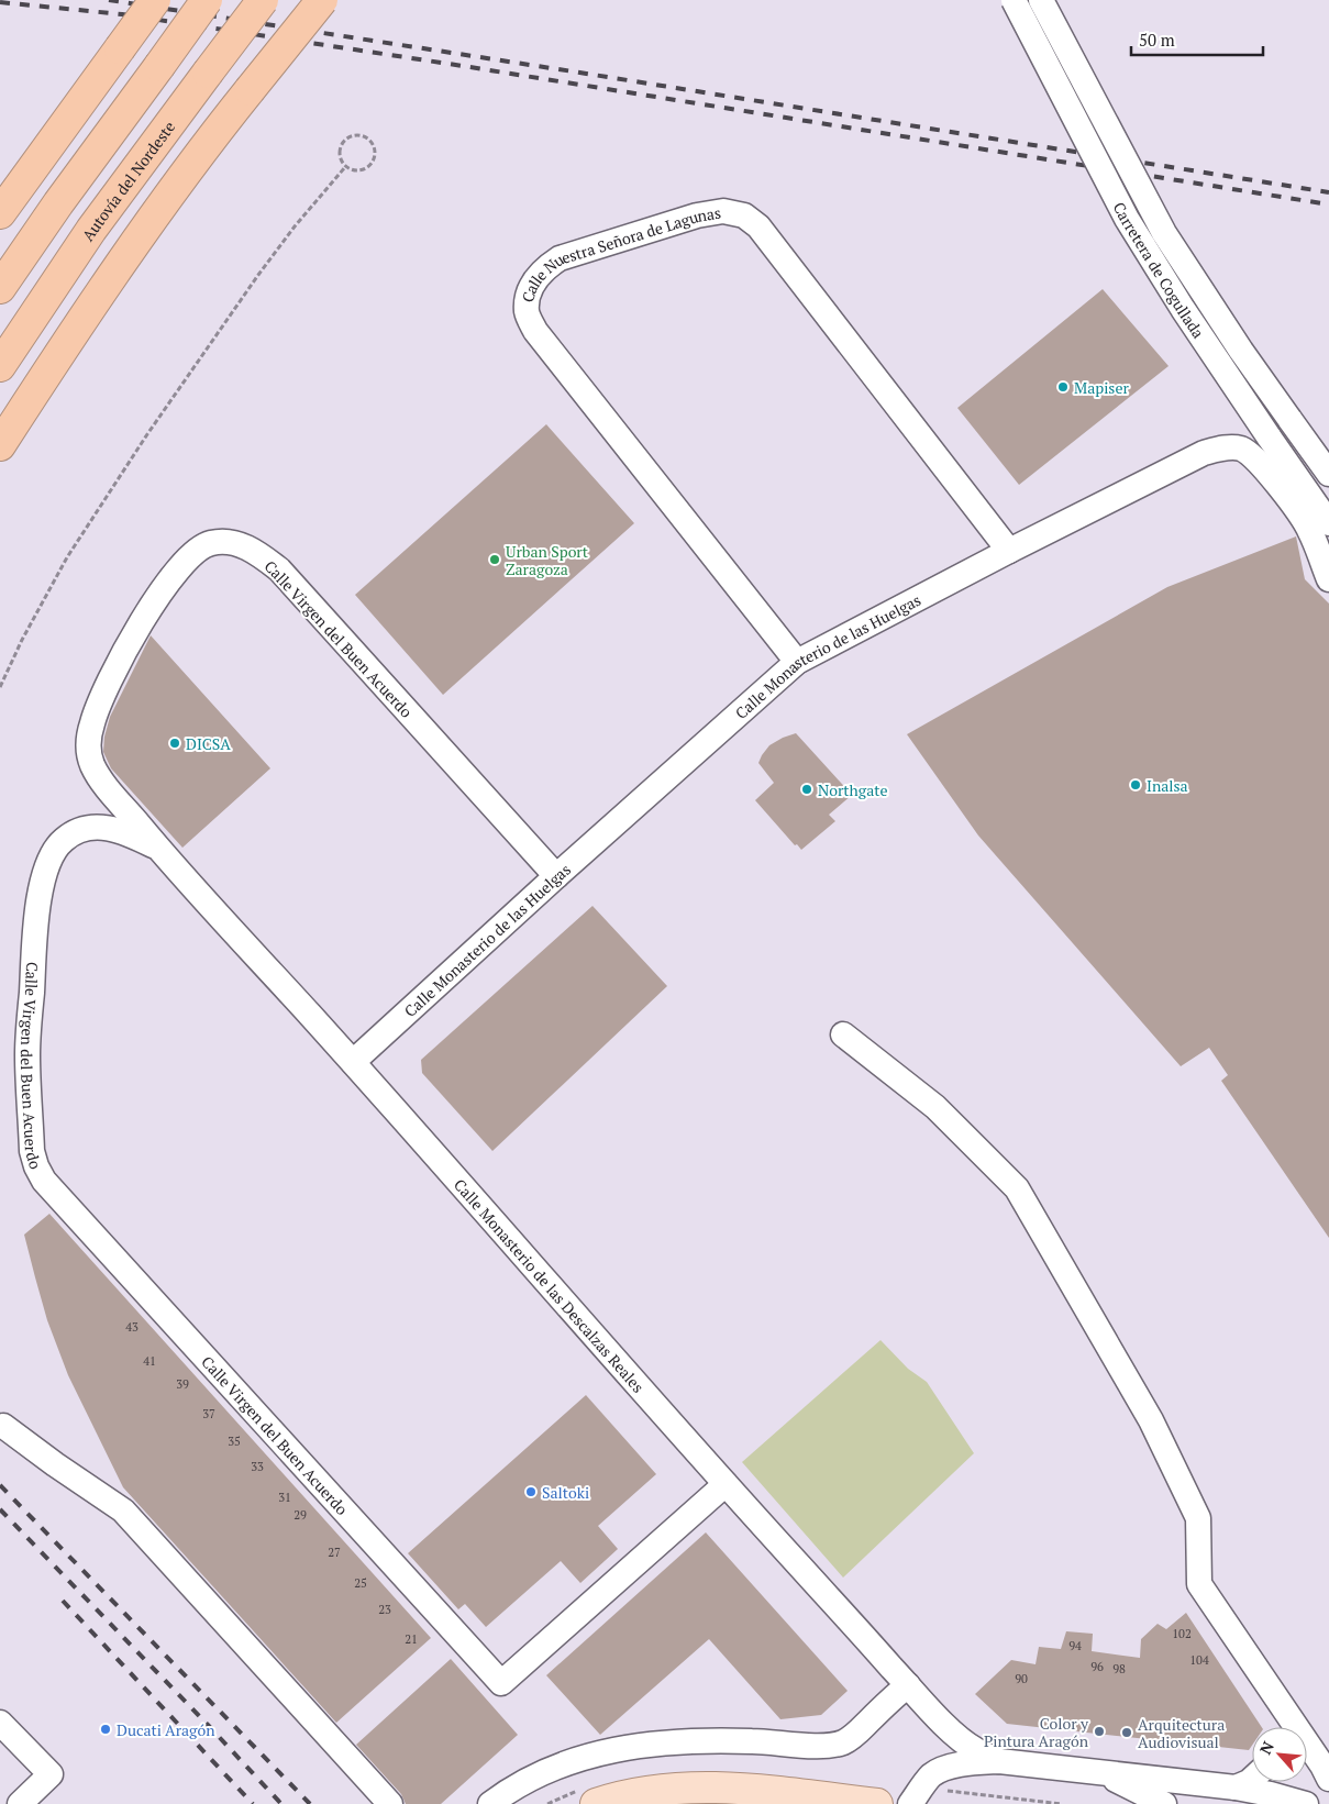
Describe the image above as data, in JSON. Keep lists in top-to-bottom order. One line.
{"streets":{"highway":["Autovía del Nordeste"],"street":["Calle Nuestra Señora de Lagunas","Carretera de Cogullada","Calle Virgen del Buen Acuerdo","Calle Monasterio de las Huelgas","Calle Monasterio de las Descalzas Reales"]},"crossings":[["Calle Nuestra Señora de Lagunas","Calle Monasterio de las Huelgas"],["Calle Virgen del Buen Acuerdo","Calle Monasterio de las Huelgas"],["Calle Virgen del Buen Acuerdo","Calle Monasterio de las Descalzas Reales"],["Calle Monasterio de las Huelgas","Calle Monasterio de las Descalzas Reales"]],"places":["Mapiser","Urban Sport Zaragoza","DICSA","Inalsa","Northgate","Saltoki","Ducati Aragón","Color y Pintura Aragón","Arquitectura Audiovisual"],"house_numbers":["43","41","39","37","35","33","31","29","27","25","23","102","21","94","104","96","98","90"],"scale_bar":"50 m","north":"top left"}
